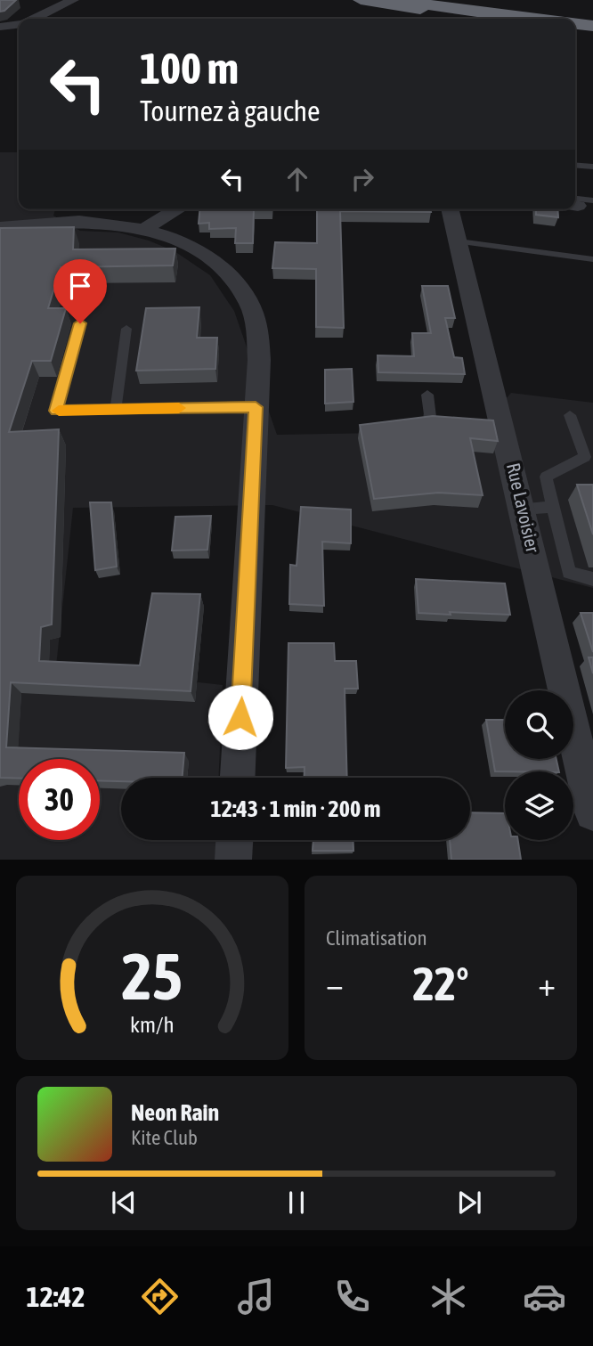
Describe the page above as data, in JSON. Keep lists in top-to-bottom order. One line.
{"streets":{"street":["Rue Lavoisier"]},"page":{"turn":["100 m","Tournez à gauche"],"limit":"30","trip":"12:43 · 1 min · 200 m","tile":"Climatisation","heat":["−","22°","+"],"song":["Neon Rain","Kite Club"],"tabs":"12:42","gauge":["25","km/h"]}}
